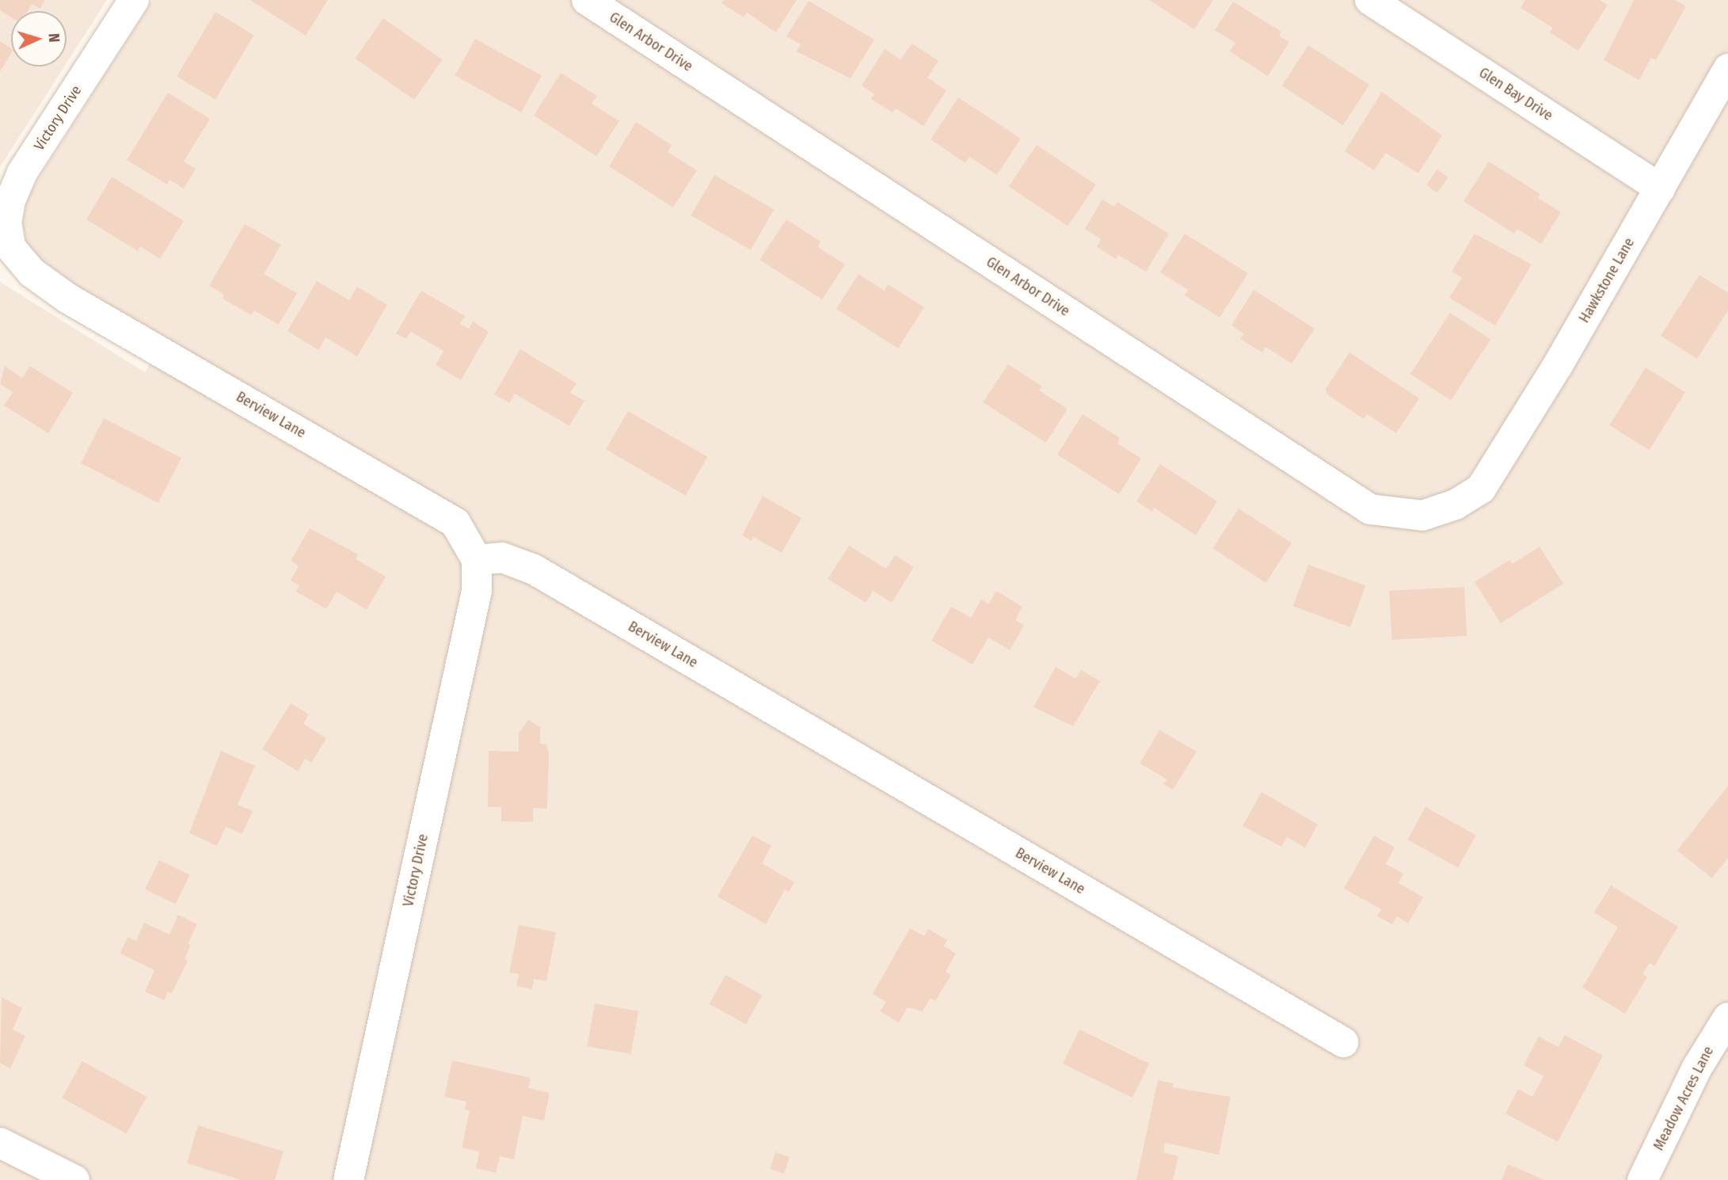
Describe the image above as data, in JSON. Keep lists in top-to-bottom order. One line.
{"streets":{"street":["Glen Arbor Drive","Glen Bay Drive","Victory Drive","Hawkstone Lane","Berview Lane","Meadow Acres Lane"]},"crossings":[["Glen Arbor Drive","Hawkstone Lane"],["Glen Bay Drive","Hawkstone Lane"],["Victory Drive","Berview Lane"]],"north":"right"}
